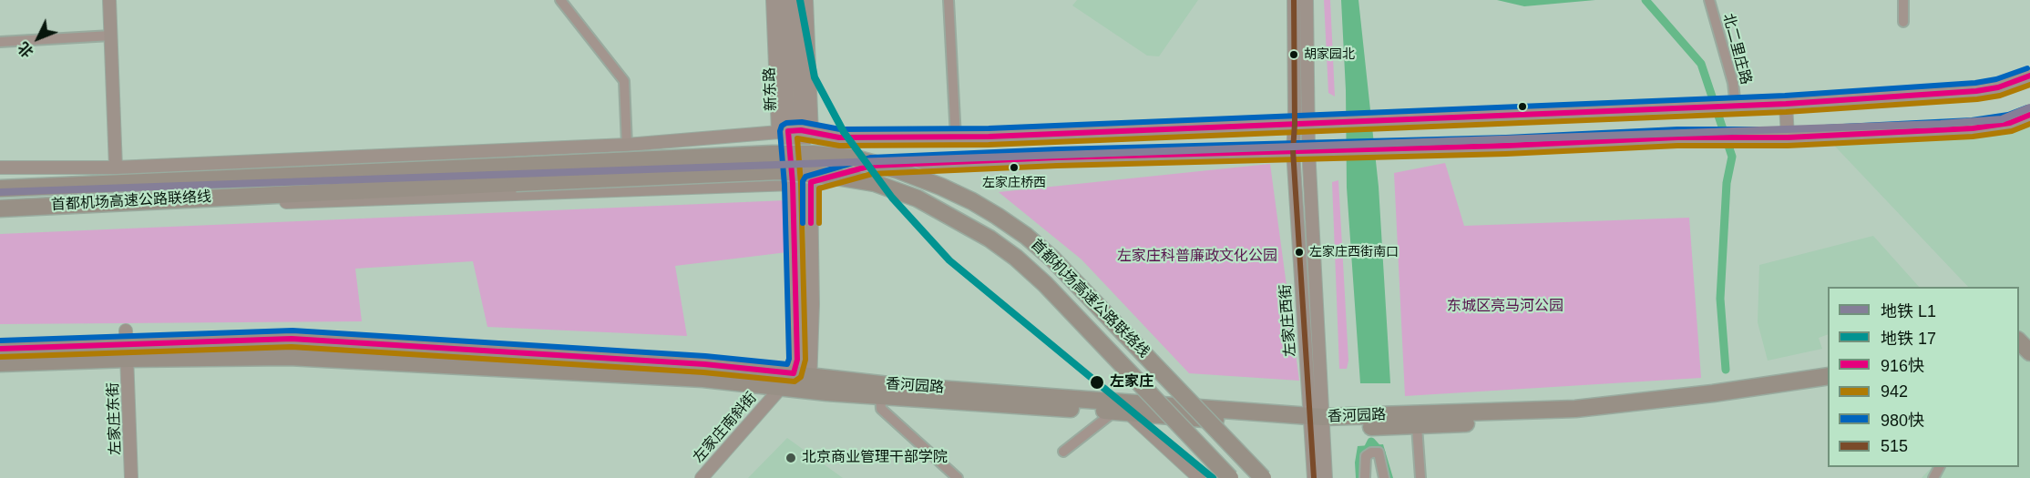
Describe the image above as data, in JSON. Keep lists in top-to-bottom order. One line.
{"streets":{"highway":["首都机场高速公路联络线","香河园路"],"main road":["新东路","左家庄西街","左家庄东街","左家庄南斜街"],"street":["北二里庄路"]},"crossings":[["新东路","香河园路"],["新东路","左家庄南斜街"],["左家庄西街","香河园路"],["香河园路","左家庄东街"],["香河园路","左家庄南斜街"]],"parks":["左家庄科普廉政文化公园","东城区亮马河公园"],"places":["胡家园北","左家庄桥西","左家庄西街南口","左家庄","北京商业管理干部学院"],"lines":["metro line 17","transit line 515","transit line 980快","transit line 916快","transit line 942","metro line L1"],"legend":["地铁 L1","地铁 17","916快","942","980快","515"],"north":"bottom left"}
